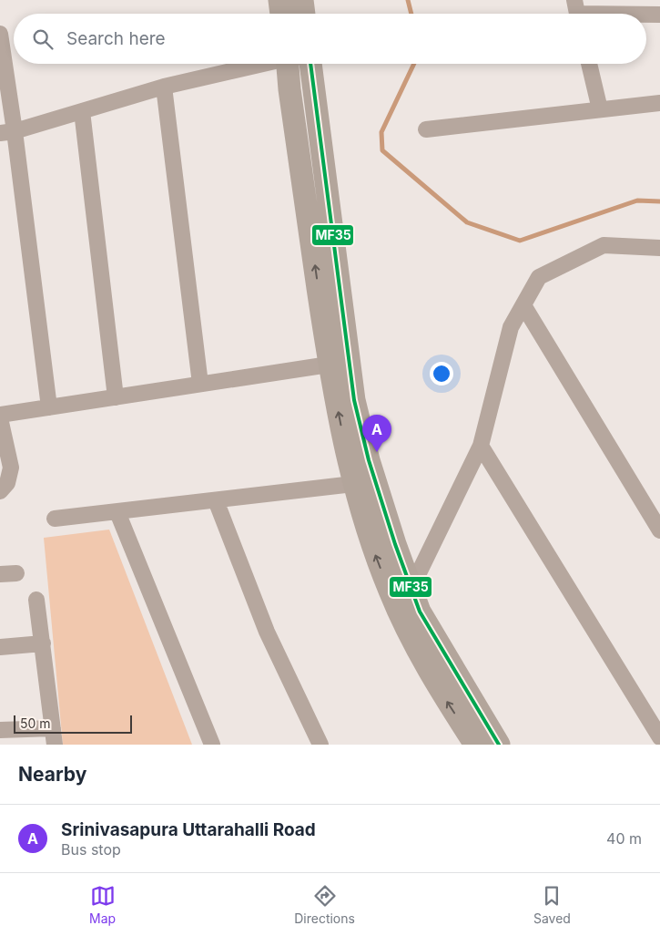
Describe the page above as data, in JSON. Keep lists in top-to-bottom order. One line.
{"lines":["transit line MF35"],"scale_bar":"50 m","page":{"search":"Search here","pins":"A","scale":"50 m","heading":"Nearby","list":[{"mark":"A","name":"Srinivasapura Uttarahalli Road","note":"Bus stop","value":"40 m"}],"nav":["Map","Directions","Saved"]}}
